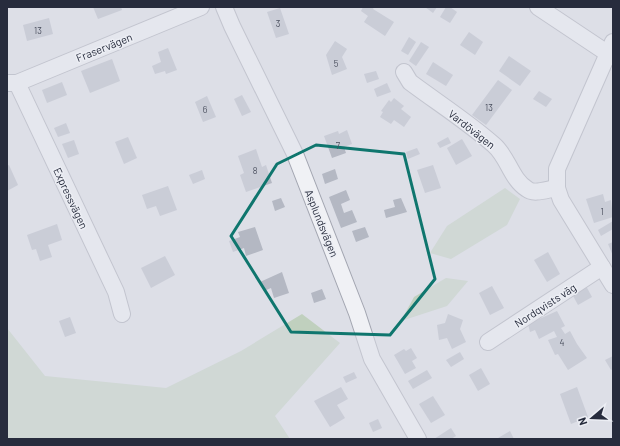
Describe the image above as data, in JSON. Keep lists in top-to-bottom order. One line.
{"streets":{"street":["Fraservägen","Vardövägen","Expressvägen","Asplundsvägen","Nordqvists väg"]},"crossings":[["Fraservägen","Expressvägen"]],"house_numbers":["3","13","5","13","6","7","8","1","4"],"north":"left"}
